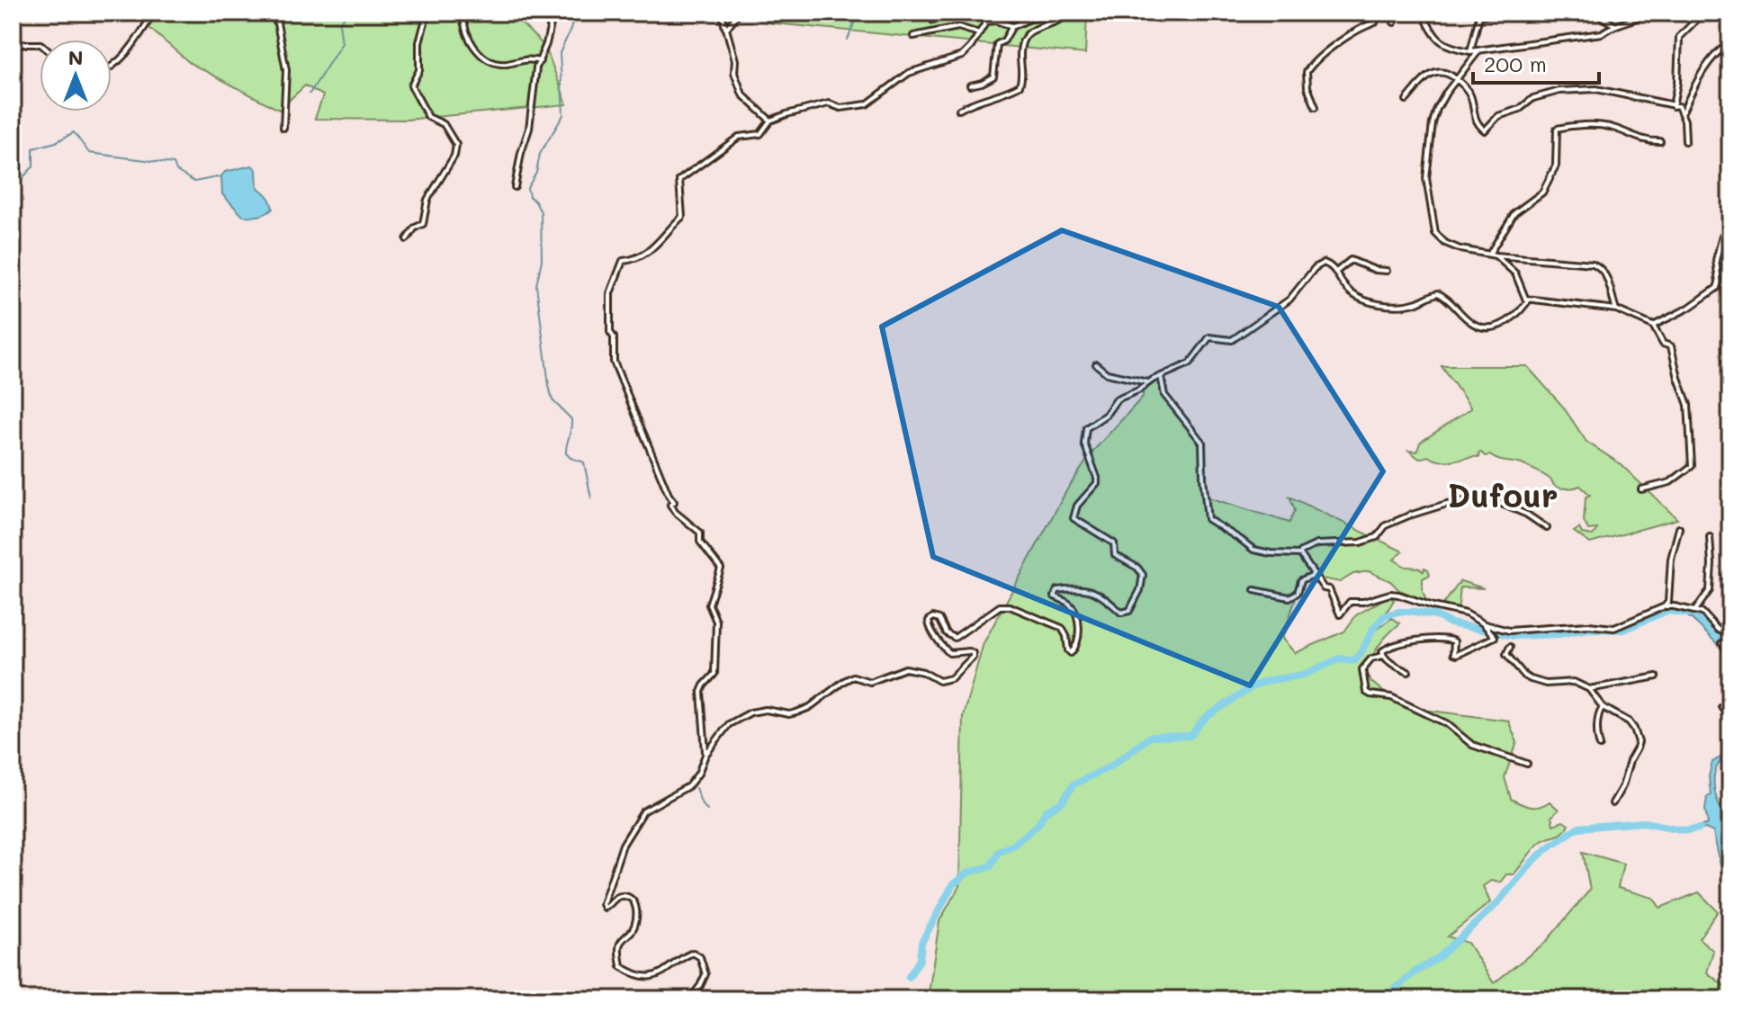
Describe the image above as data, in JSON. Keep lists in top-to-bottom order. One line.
{"districts":["Dufour"],"scale_bar":"200 m","north":"top"}
